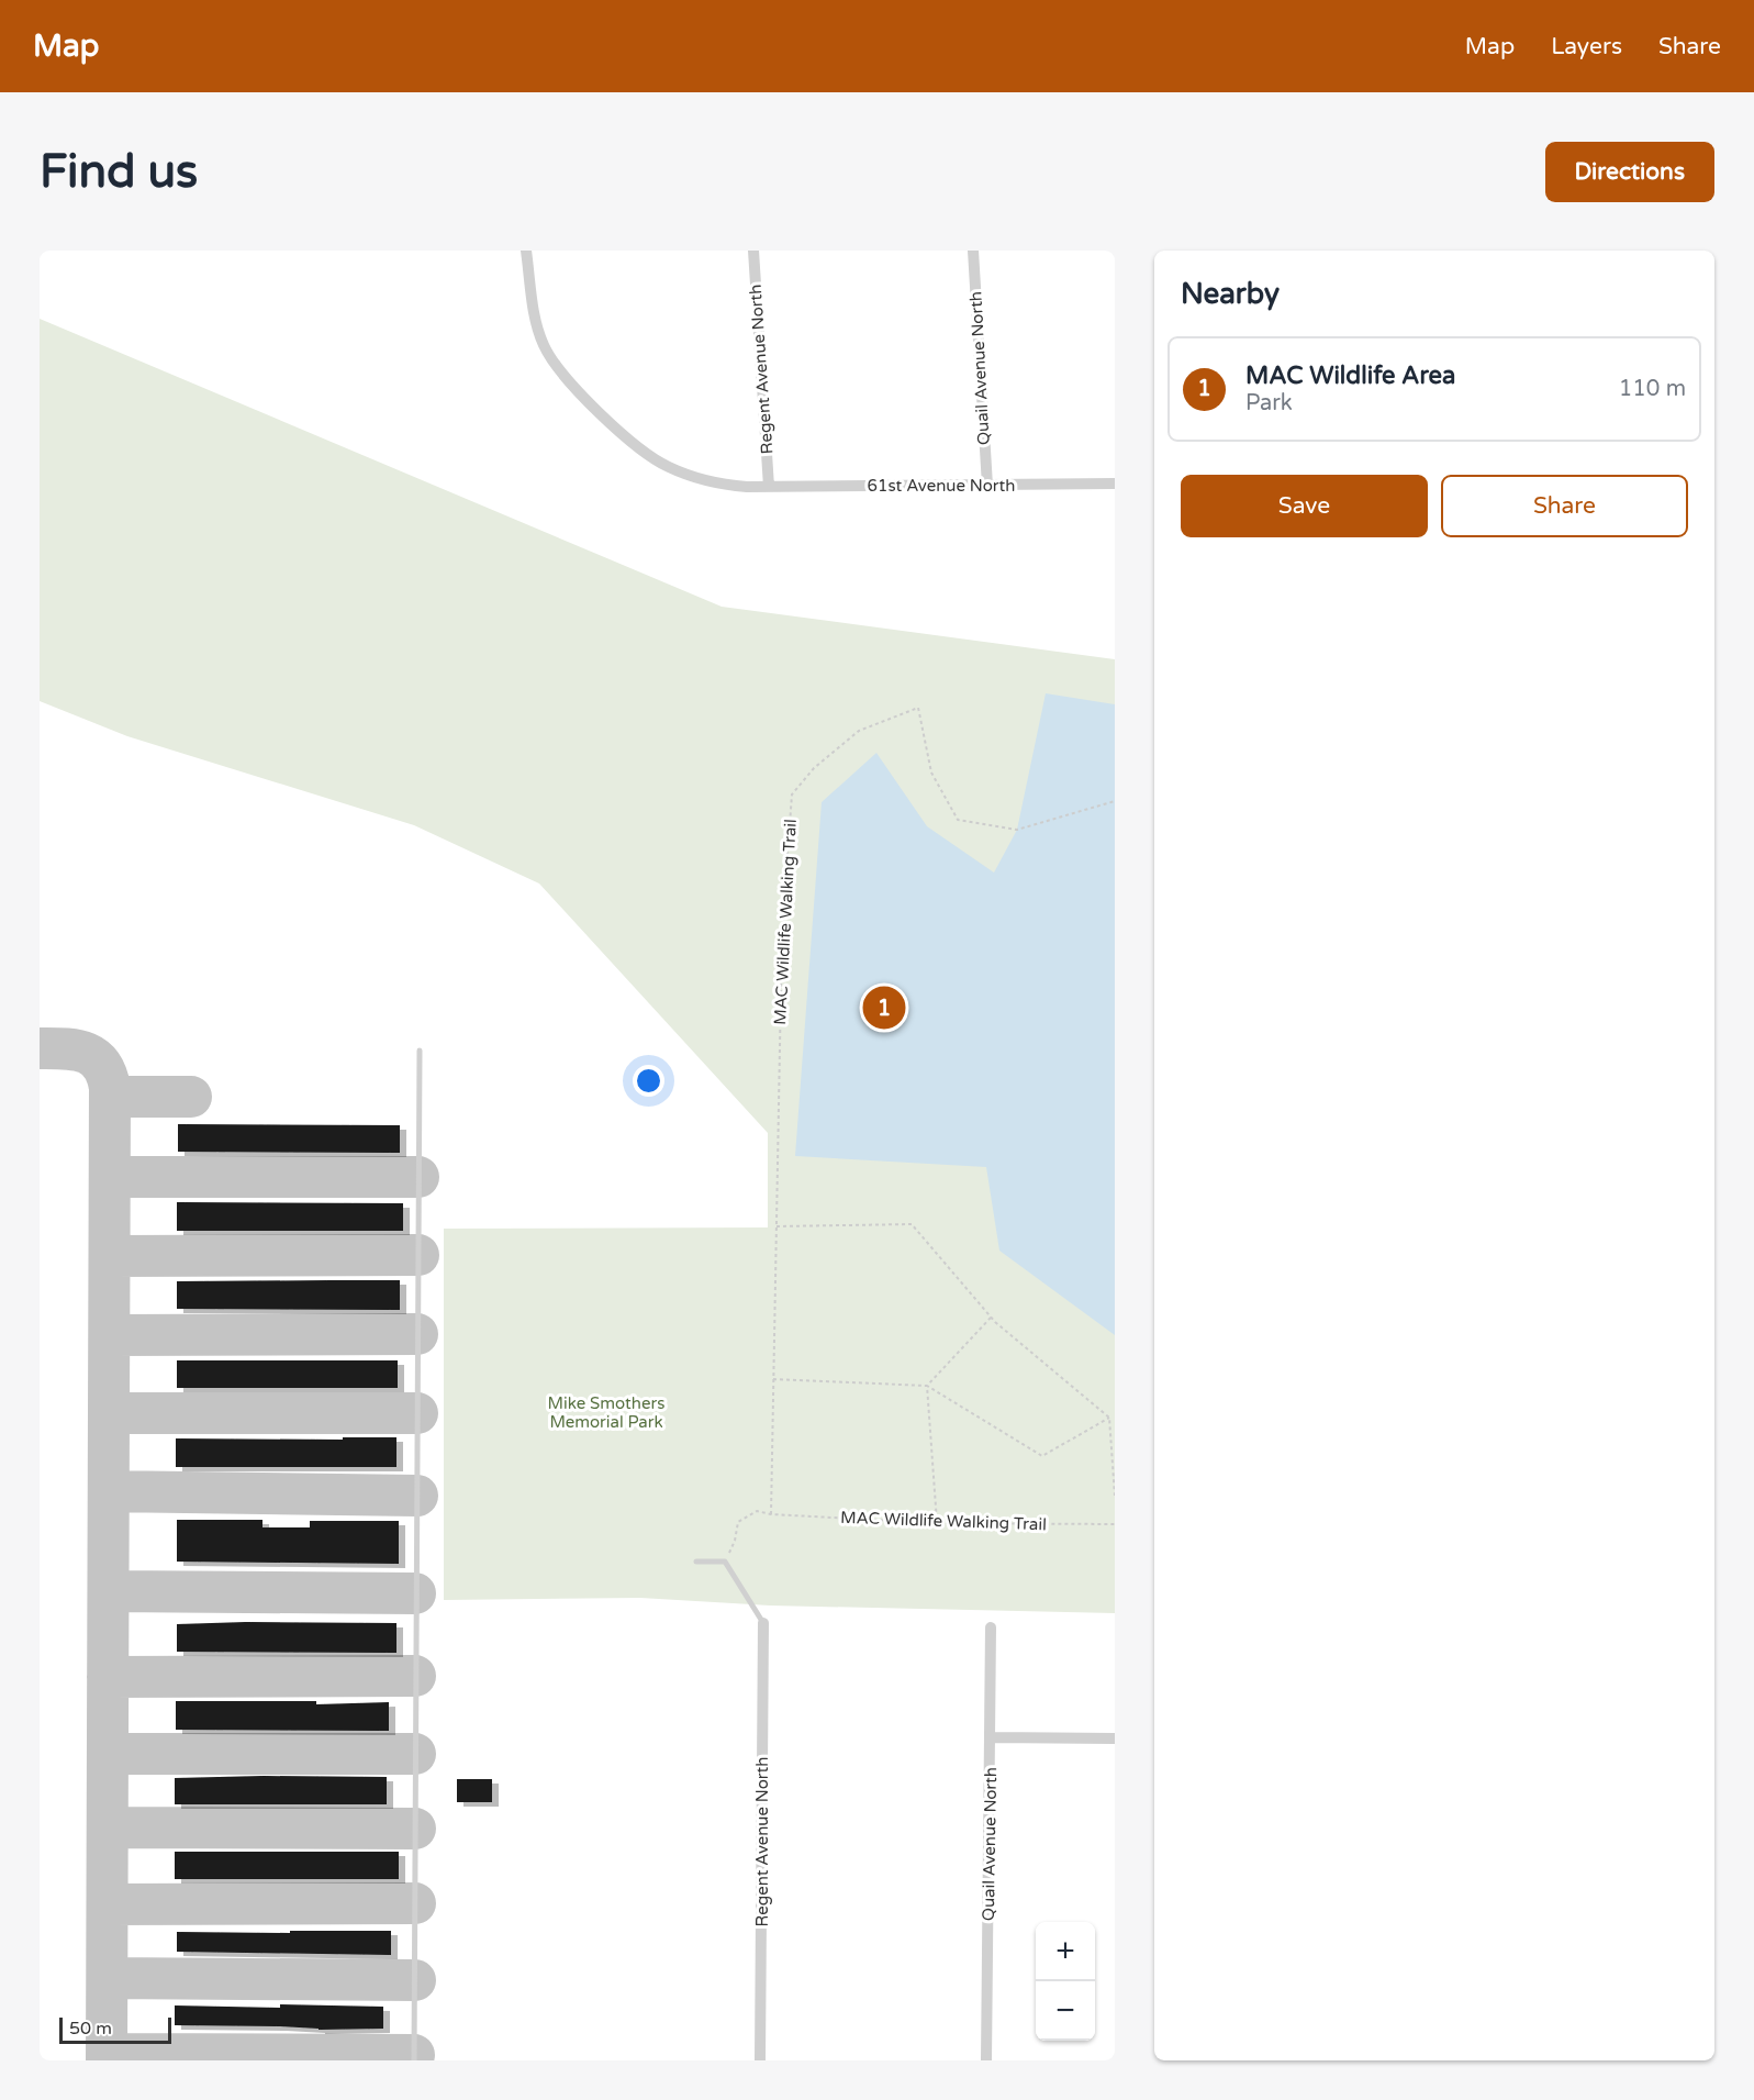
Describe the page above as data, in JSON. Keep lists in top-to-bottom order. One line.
{"streets":{"street":["Quail Avenue North","Regent Avenue North","61st Avenue North"],"path":["MAC Wildlife Walking Trail"]},"crossings":[["Quail Avenue North","61st Avenue North"],["Regent Avenue North","61st Avenue North"]],"parks":["Mike Smothers Memorial Park"],"scale_bar":"50 m","page":{"header":"Map","nav":["Map","Layers","Share"],"buttons":["Directions",["Save","Share"]],"title":"Find us","heading":"Nearby","list":[{"mark":"1","name":"MAC Wildlife Area","note":"Park","value":"110 m"}],"pins":"1","map_buttons":["+","−"],"scale":"50 m"}}
